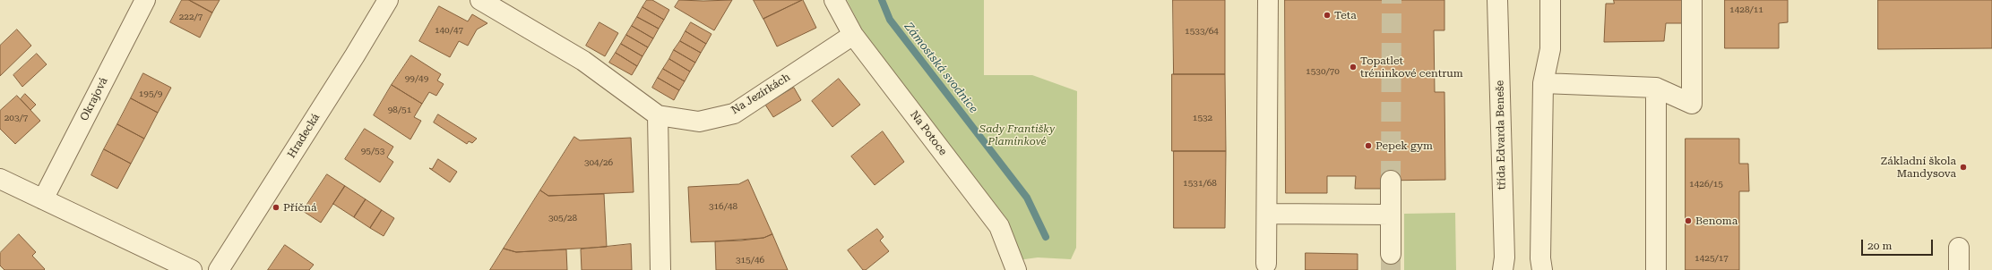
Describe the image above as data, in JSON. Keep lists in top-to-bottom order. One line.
{"streets":{"street":["Na Jezírkách","Okrajová","Na Potoce","třída Edvarda Beneše","Hradecká"]},"crossings":[["Na Jezírkách","Na Potoce"]],"water":["Zámostská svodnice"],"parks":["Sady Františky Plamínkové"],"places":["Teta","Topatlet tréninkové centrum","Pepek gym","Základní škola Mandysova","Příčná","Benoma"],"house_numbers":["1428/11","222/7","140/47","1533/64","1530/70","99/49","195/9","98/51","203/7","1532","95/53","304/26","1531/68","1426/15","316/48","305/28","1425/17","315/46"],"scale_bar":"20 m"}
